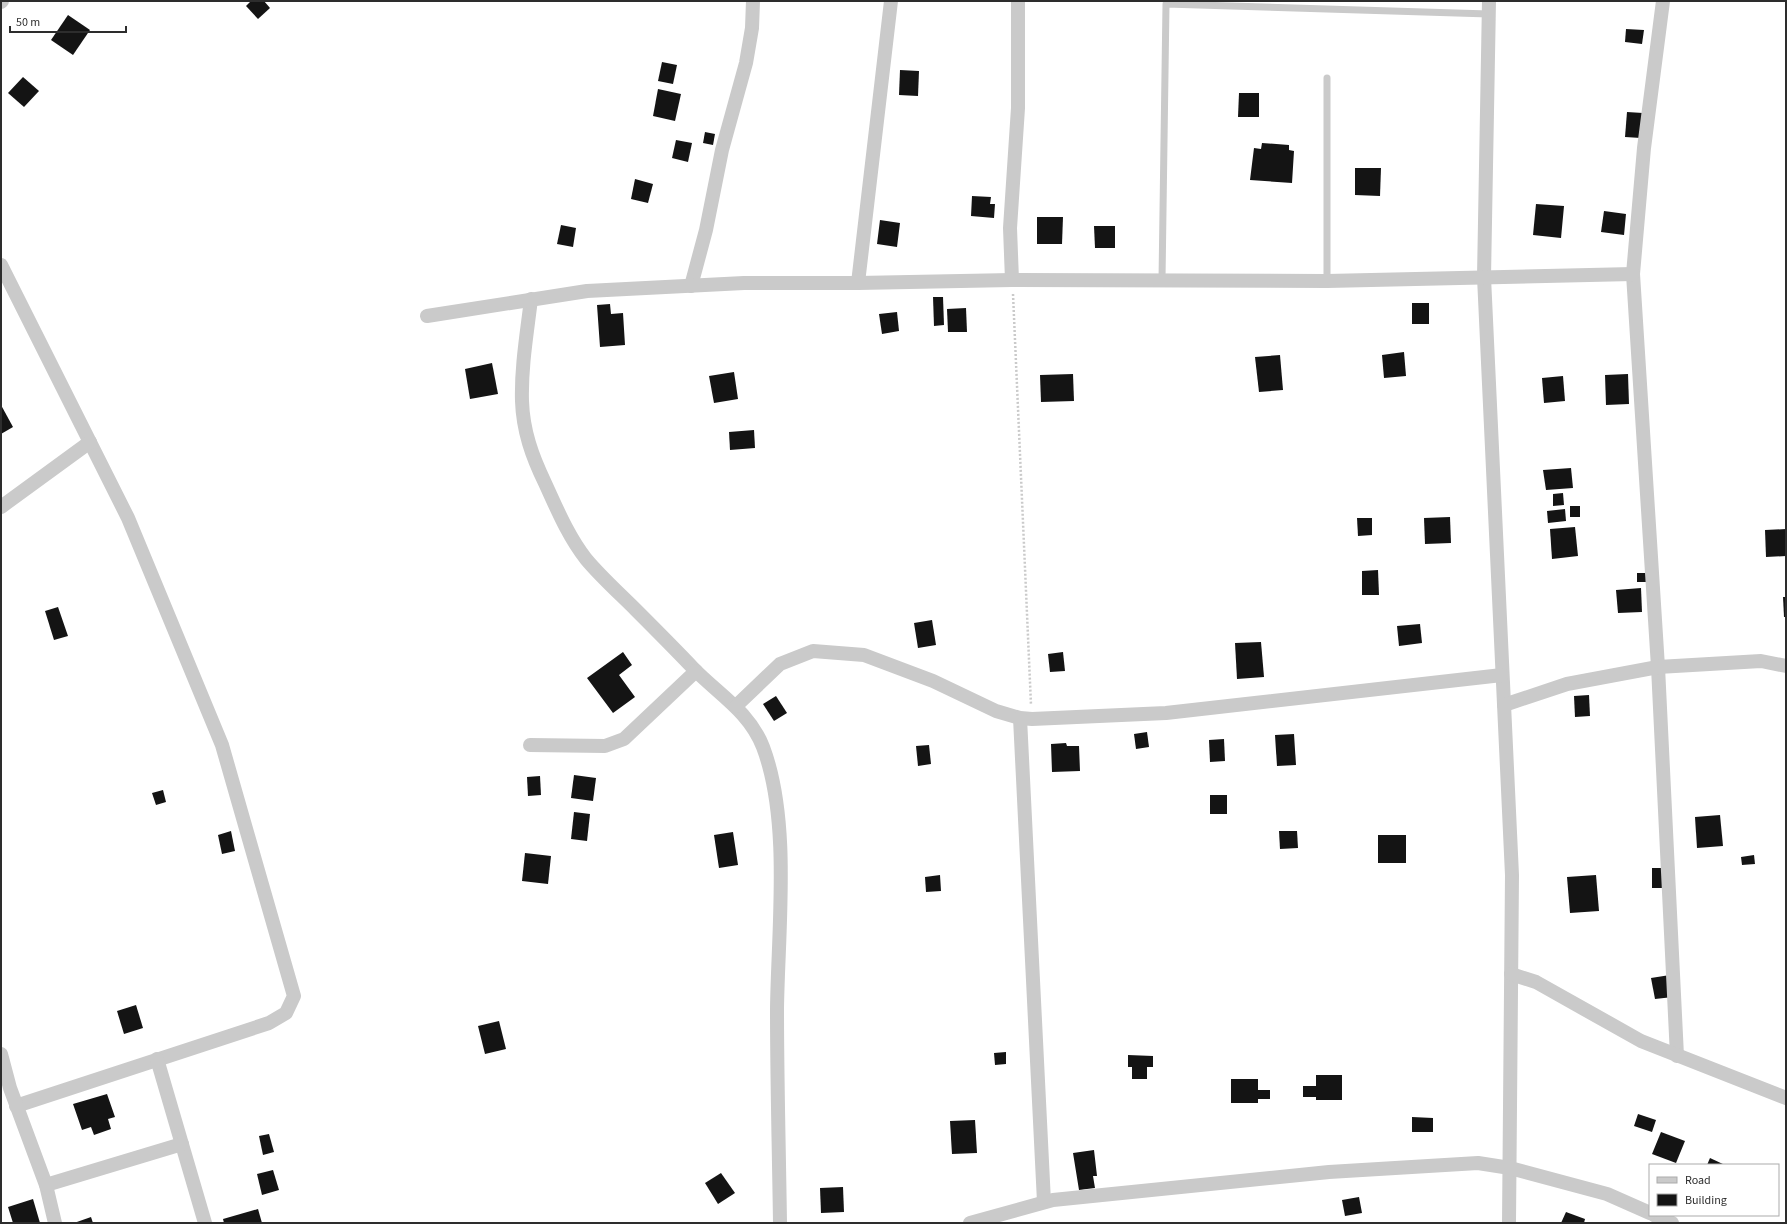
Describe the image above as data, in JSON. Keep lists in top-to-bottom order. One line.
{"legend":["Road","Building"],"scale_bar":"50 m"}
